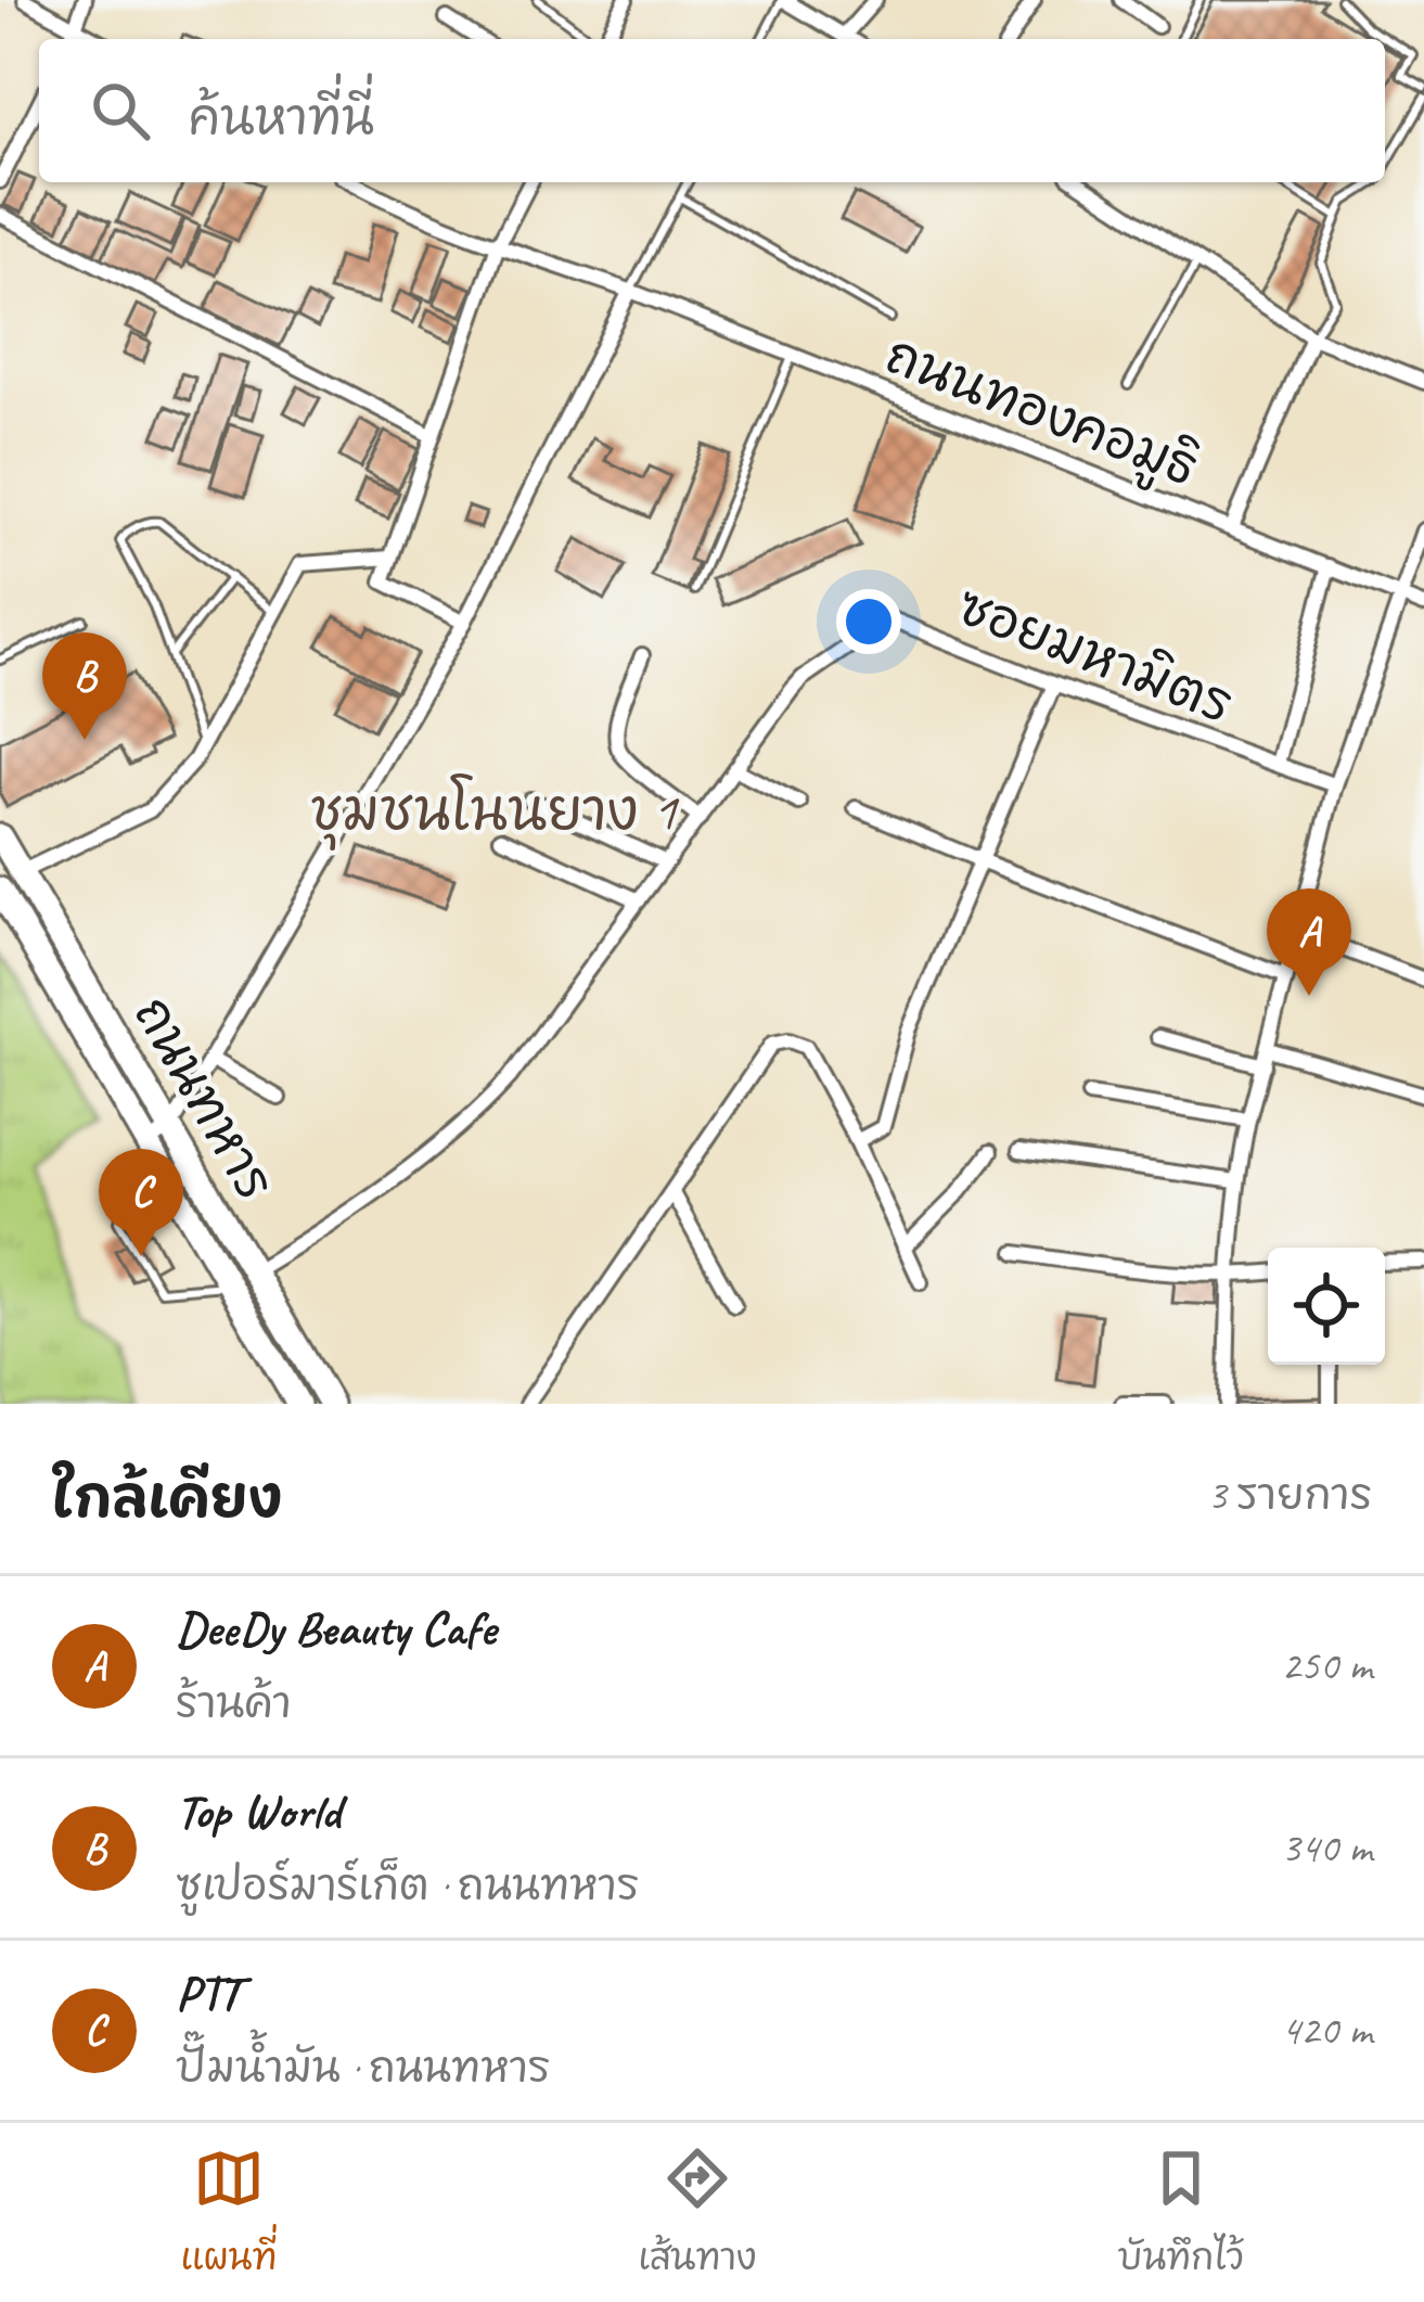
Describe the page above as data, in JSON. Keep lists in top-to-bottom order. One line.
{"streets":{"main road":["ถนนทหาร"],"street":["ถนนทองคอมูธิ","ซอยมหามิตร"]},"crossings":[["ซอยมหามิตร","ถนนทหาร"]],"districts":["ชุมชนโนนยาง 1"],"page":{"search":"ค้นหาที่นี่","pins":["B","A","C"],"heading":["ใกล้เคียง","3 รายการ"],"list":[{"mark":"A","name":"DeeDy Beauty Cafe","note":"ร้านค้า","value":"250 m"},{"mark":"B","name":"Top World","note":"ซูเปอร์มาร์เก็ต · ถนนทหาร","value":"340 m"},{"mark":"C","name":"PTT","note":"ปั๊มน้ำมัน · ถนนทหาร","value":"420 m"}],"nav":["แผนที่","เส้นทาง","บันทึกไว้"]}}
